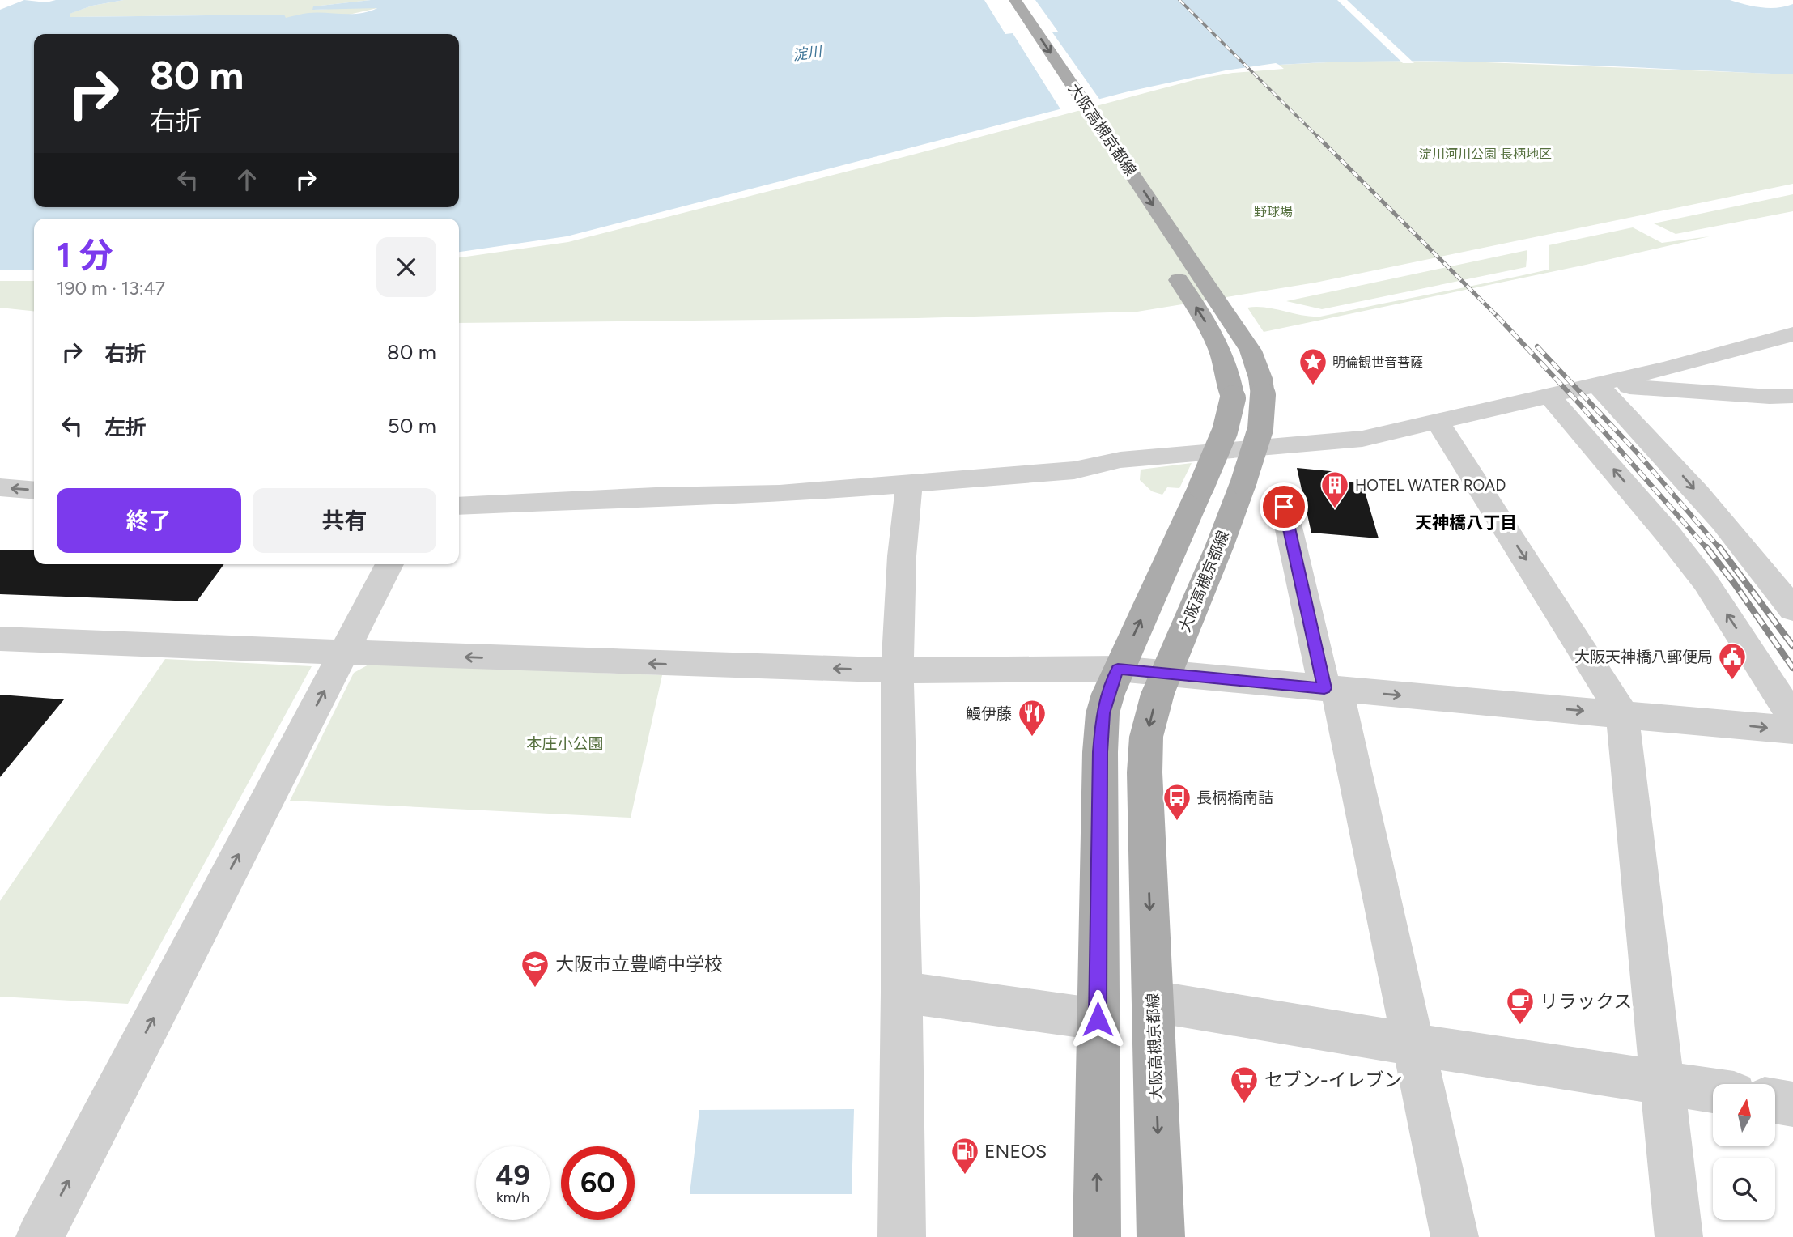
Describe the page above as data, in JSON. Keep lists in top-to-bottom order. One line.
{"streets":{"main road":["大阪高槻京都線"]},"districts":["天神橋八丁目"],"water":["淀川"],"parks":["淀川河川公園 長柄地区","野球場","本庄小公園"],"places":{"place":["明倫観世音菩薩"],"building":["HOTEL WATER ROAD"],"public building":["大阪天神橋八郵便局"],"restaurant":["鰻伊藤"],"bus stop":["長柄橋南詰"],"school or university":["大阪市立豊崎中学校"],"cafe":["リラックス"],"supermarket":["セブン-イレブン"],"fuel station":["ENEOS"]},"north":"top","page":{"turn":["80 m","右折"],"heading":["1 分","190 m · 13:47"],"list":[{"name":"右折","value":"80 m"},{"name":"左折","value":"50 m"}],"buttons":["終了","共有"],"speed":"49 km/h","limit":"60"}}
